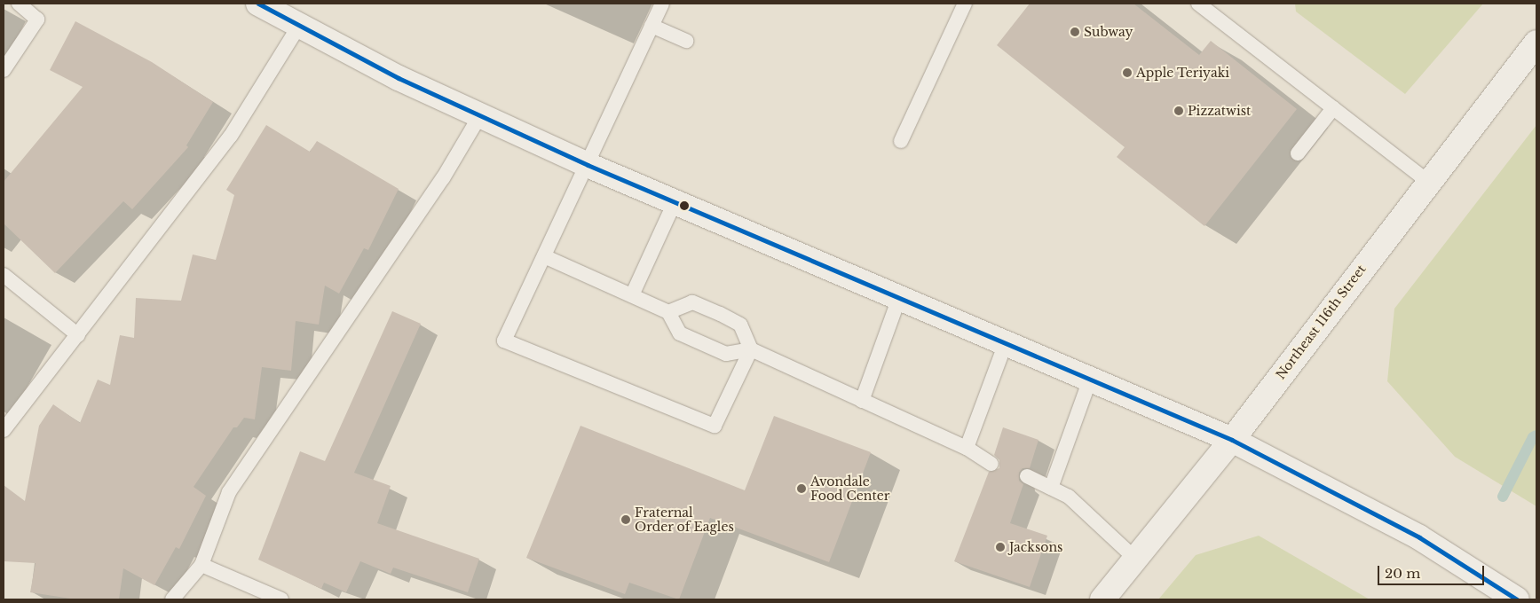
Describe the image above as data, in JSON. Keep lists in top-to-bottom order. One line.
{"streets":{"main road":["Northeast 116th Street"]},"places":["Subway","Apple Teriyaki","Pizzatwist","Avondale Food Center","Fraternal Order of Eagles","Jacksons"],"scale_bar":"20 m"}
